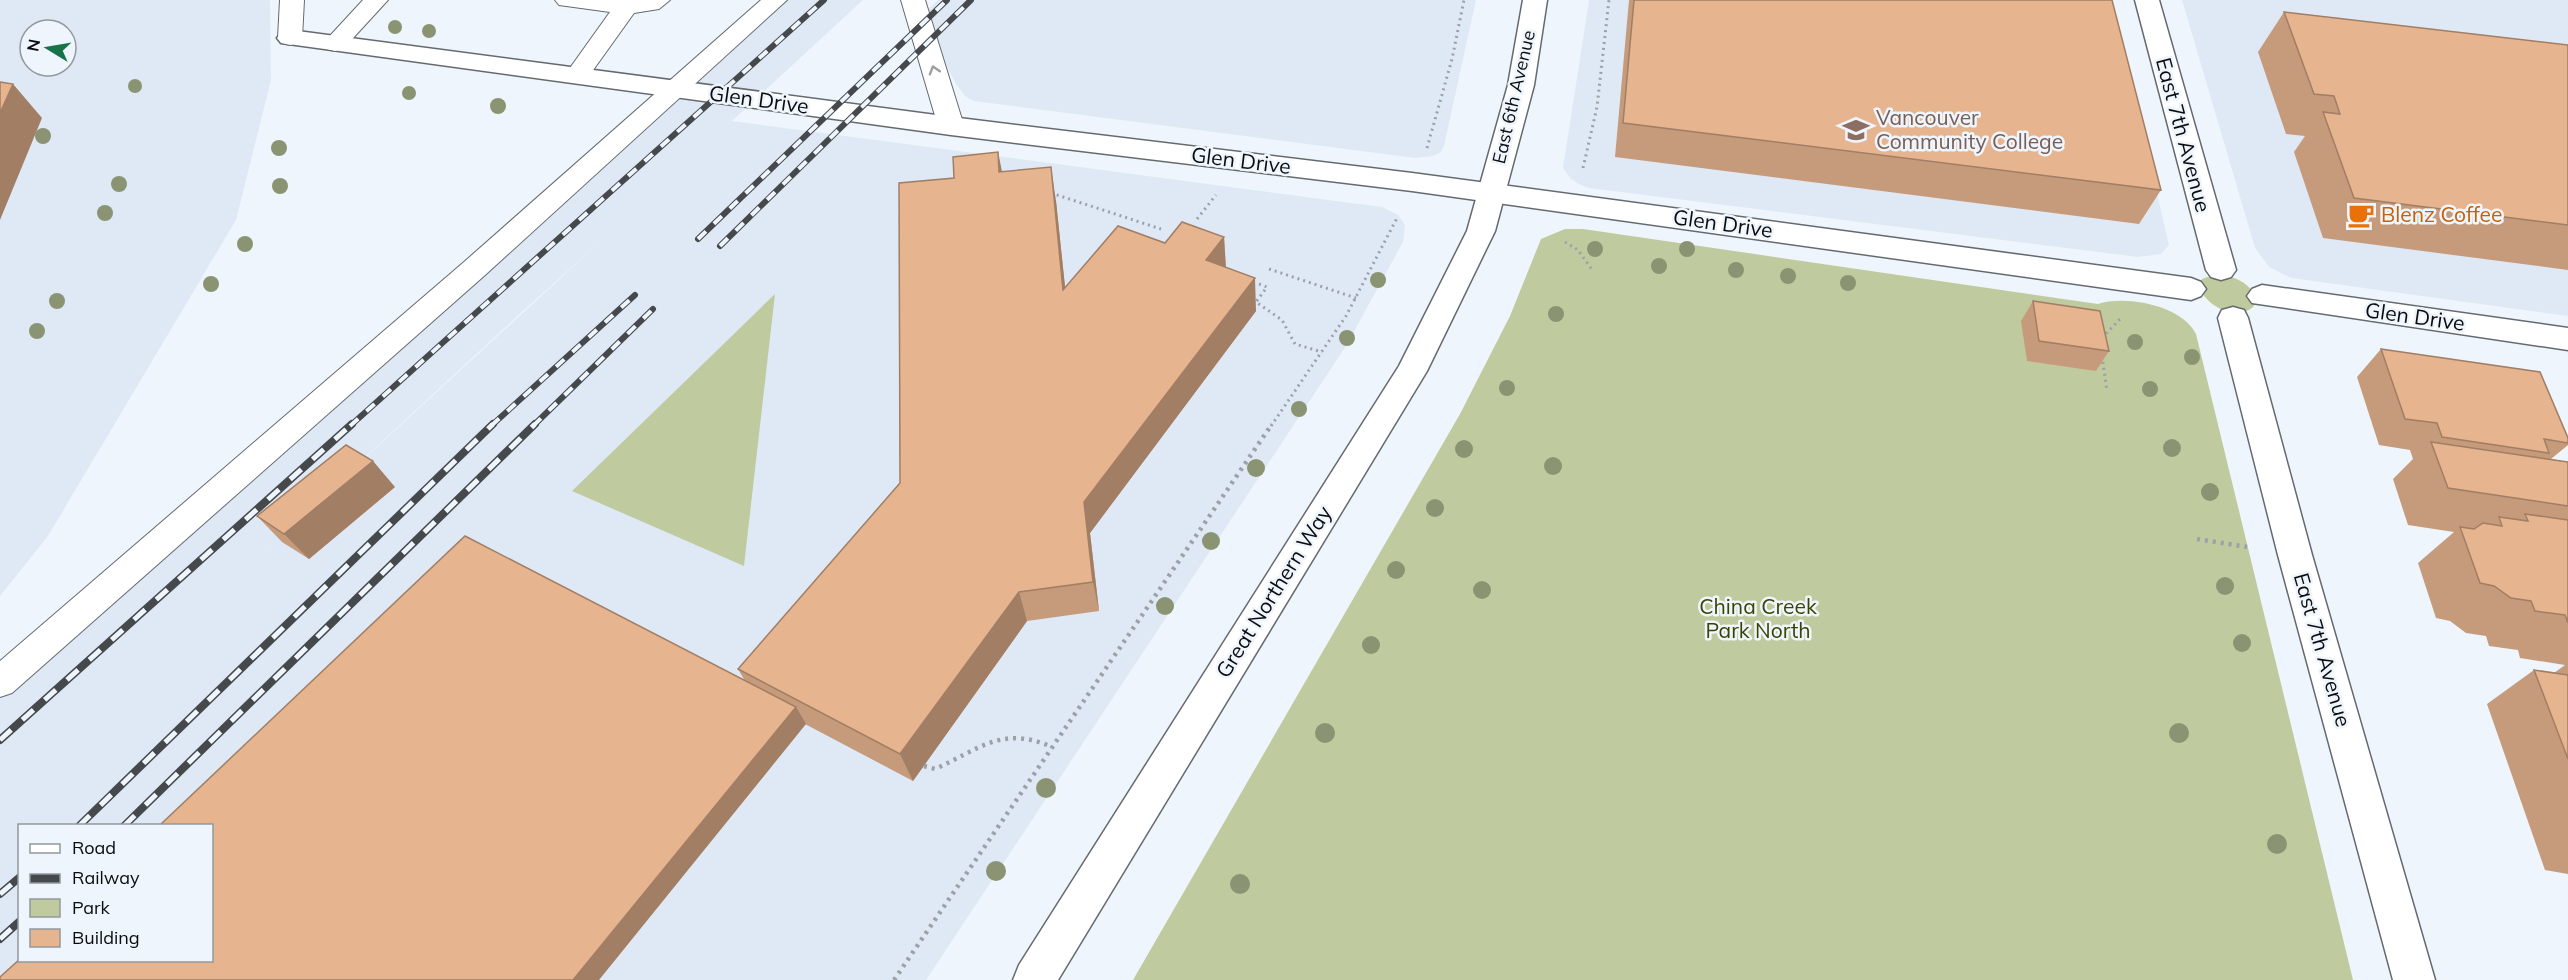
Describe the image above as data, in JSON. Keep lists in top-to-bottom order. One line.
{"streets":{"street":["East 6th Avenue","Glen Drive","East 7th Avenue","Great Northern Way"]},"crossings":[["East 6th Avenue","Glen Drive"],["East 6th Avenue","Great Northern Way"],["Glen Drive","Great Northern Way"]],"parks":["China Creek Park North"],"places":{"school or university":["Vancouver Community College"],"cafe":["Blenz Coffee"]},"legend":["Road","Railway","Park","Building"],"north":"left"}
